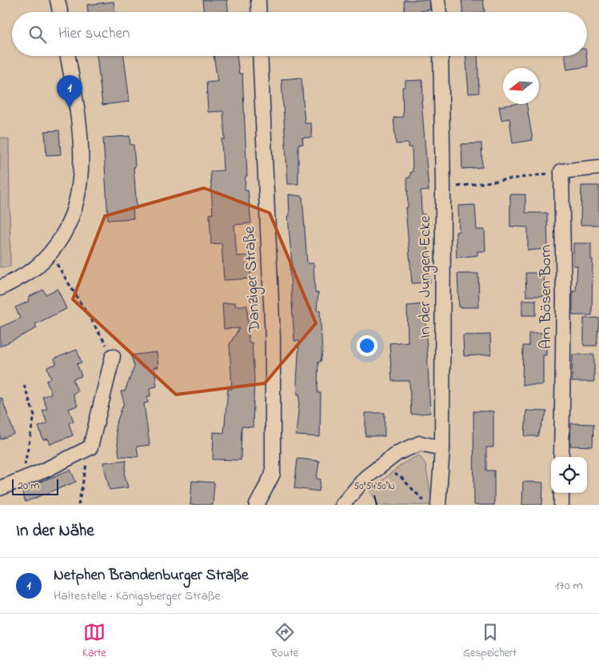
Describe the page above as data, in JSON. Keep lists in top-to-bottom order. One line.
{"streets":{"street":["In der Jungen Ecke","Danziger Straße","Am Bösen Born"]},"scale_bar":"20 m","north":"left","page":{"search":"Hier suchen","pins":"1","scale":"20 m","heading":"In der Nähe","list":[{"mark":"1","name":"Netphen Brandenburger Straße","note":"Haltestelle · Königsberger Straße","value":"170 m"}],"nav":["Karte","Route","Gespeichert"]},"coordinates":["50°54'50\"N"]}
